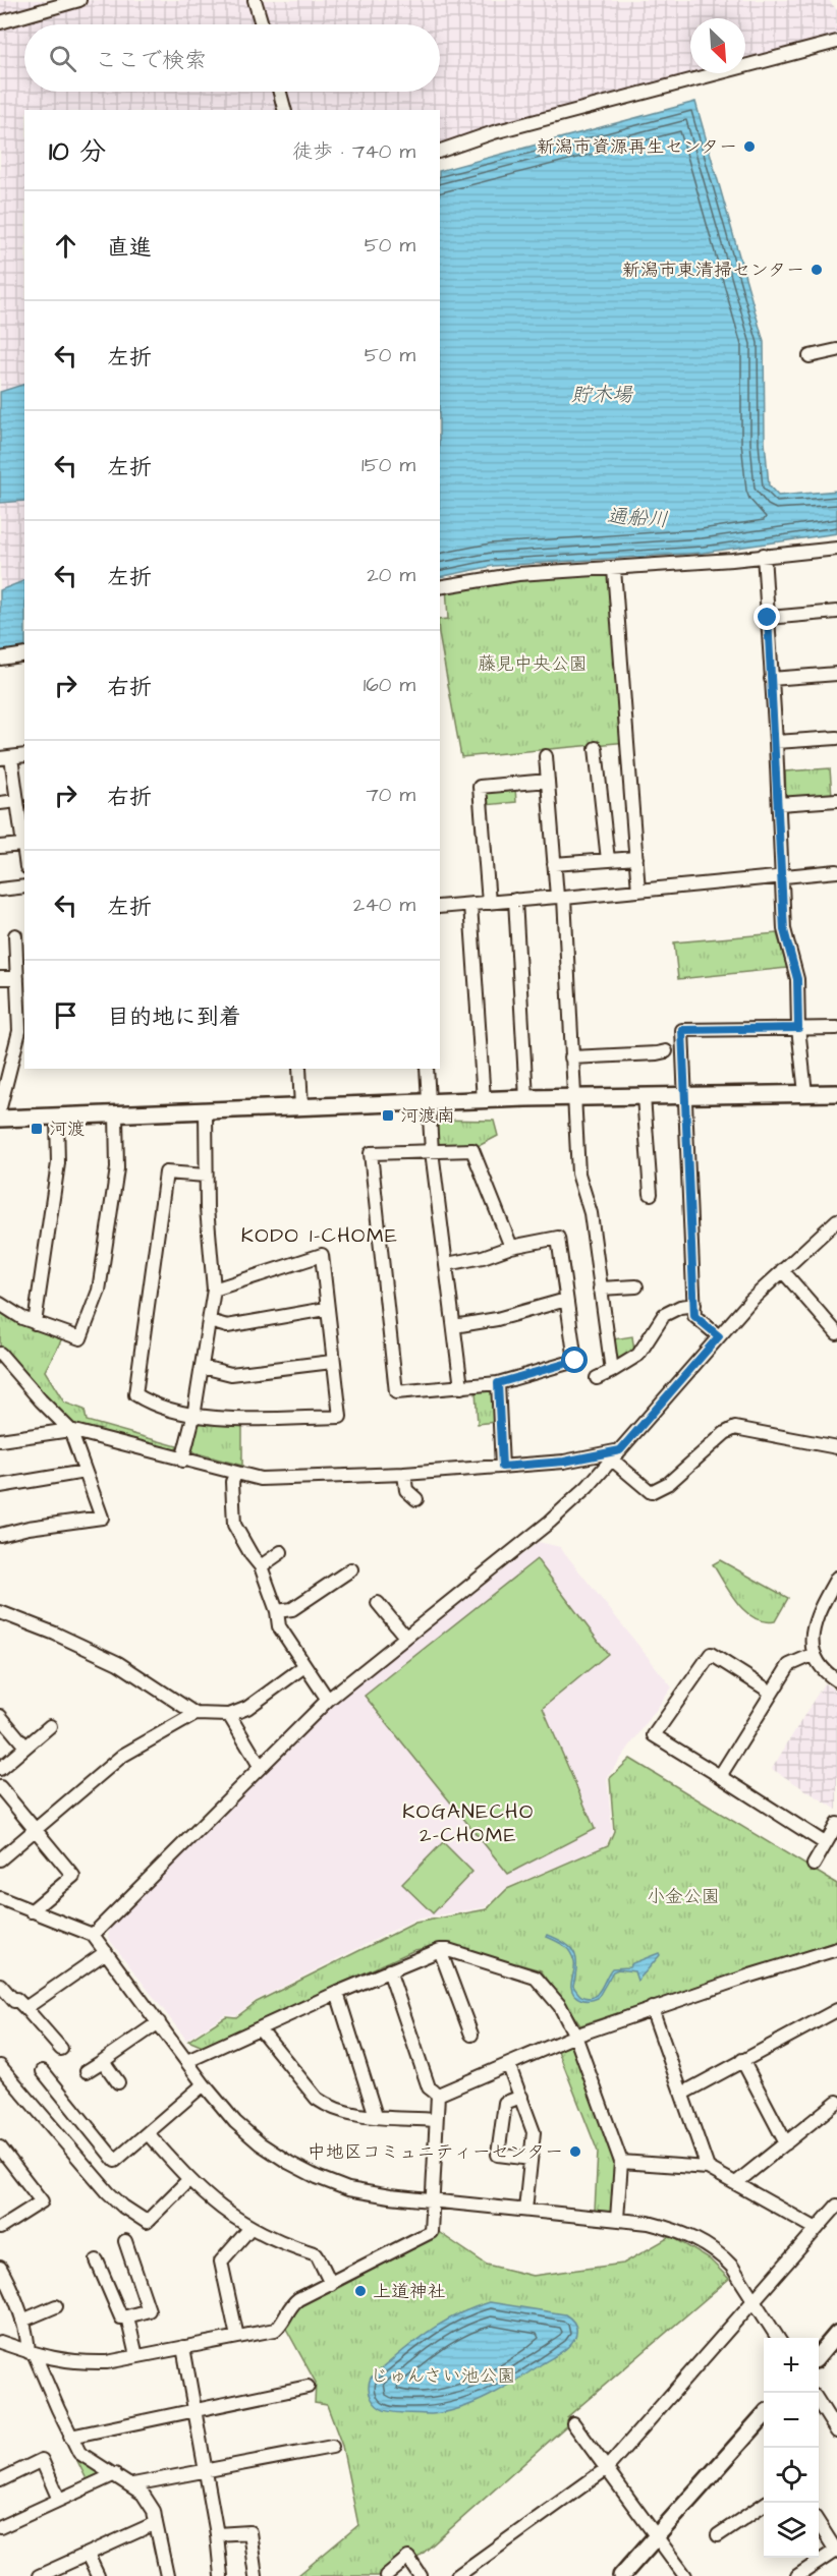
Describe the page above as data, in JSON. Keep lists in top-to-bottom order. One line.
{"districts":["KODO 1-CHOME","KOGANECHO 2-CHOME"],"water":["貯木場","通船川"],"parks":["藤見中央公園","小金公園","じゅんさい池公園"],"places":{"other":["新潟市資源再生センター","新潟市東清掃センター","中地区コミュニティーセンター","上道神社"],"transit":["河渡南","河渡"]},"north":"bottom right","page":{"search":"ここで検索","heading":["10 分","徒歩 · 740 m"],"list":[["直進","50 m"],["左折","50 m"],["左折","150 m"],["左折","20 m"],["右折","160 m"],["右折","70 m"],["左折","240 m"],"目的地に到着"],"map_buttons":["+","−"]}}
